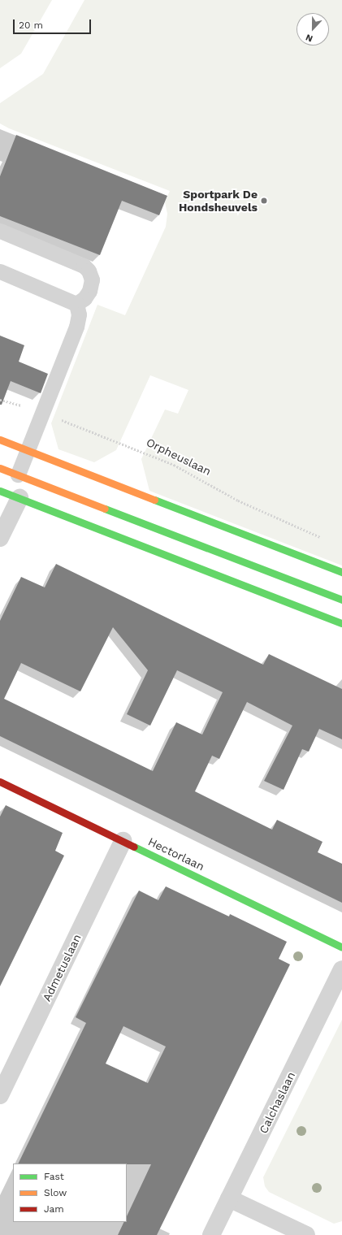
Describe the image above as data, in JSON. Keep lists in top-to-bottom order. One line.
{"streets":{"street":["Hectorlaan","Admetuslaan","Calchaslaan"],"path":["Orpheuslaan"]},"crossings":[["Hectorlaan","Admetuslaan"]],"places":["Sportpark De Hondsheuvels"],"legend":["Fast","Slow","Jam"],"scale_bar":"20 m","north":"bottom"}
